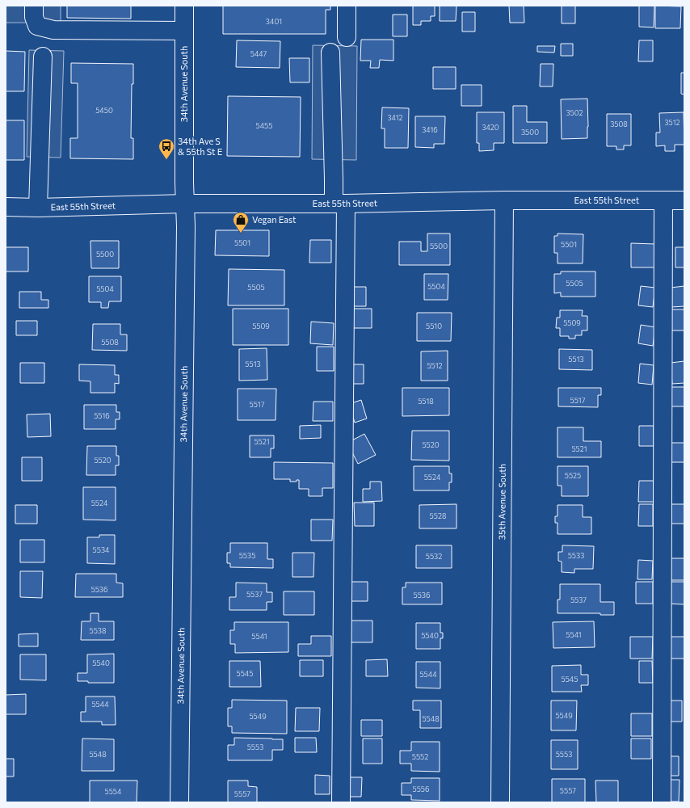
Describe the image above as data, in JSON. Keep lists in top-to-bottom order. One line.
{"streets":{"street":["34th Avenue South","East 55th Street","35th Avenue South"]},"crossings":[["34th Avenue South","East 55th Street"],["East 55th Street","35th Avenue South"]],"places":{"bus stop":["34th Ave S & 55th St E"],"shop":["Vegan East"]},"house_numbers":["3401","5447","5450","3502","3412","3512","3508","5455","3420","3416","3500","5501","5501","5500","5500","5505","5504","5505","5504","5509","5509","5510","5508","5513","5513","5512","5517","5518","5517","5516","5521","5520","5521","5520","5525","5524","5524","5528","5534","5535","5533","5532","5536","5537","5536","5537","5538","5541","5540","5541","5540","5545","5544","5545","5544","5549","5549","5548","5553","5548","5553","5552","5556","5557","5554","5557"]}
